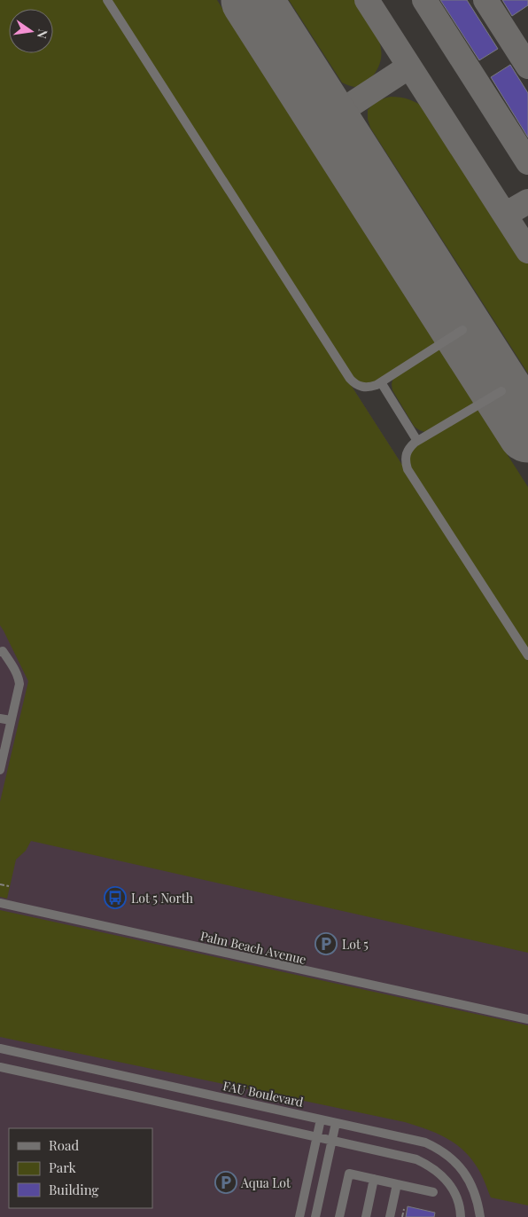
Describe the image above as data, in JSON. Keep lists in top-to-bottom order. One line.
{"streets":{"street":["Palm Beach Avenue","FAU Boulevard"]},"places":{"bus stop":["Lot 5 North"],"parking":["Lot 5","Aqua Lot"]},"legend":["Road","Park","Building"],"north":"right"}
